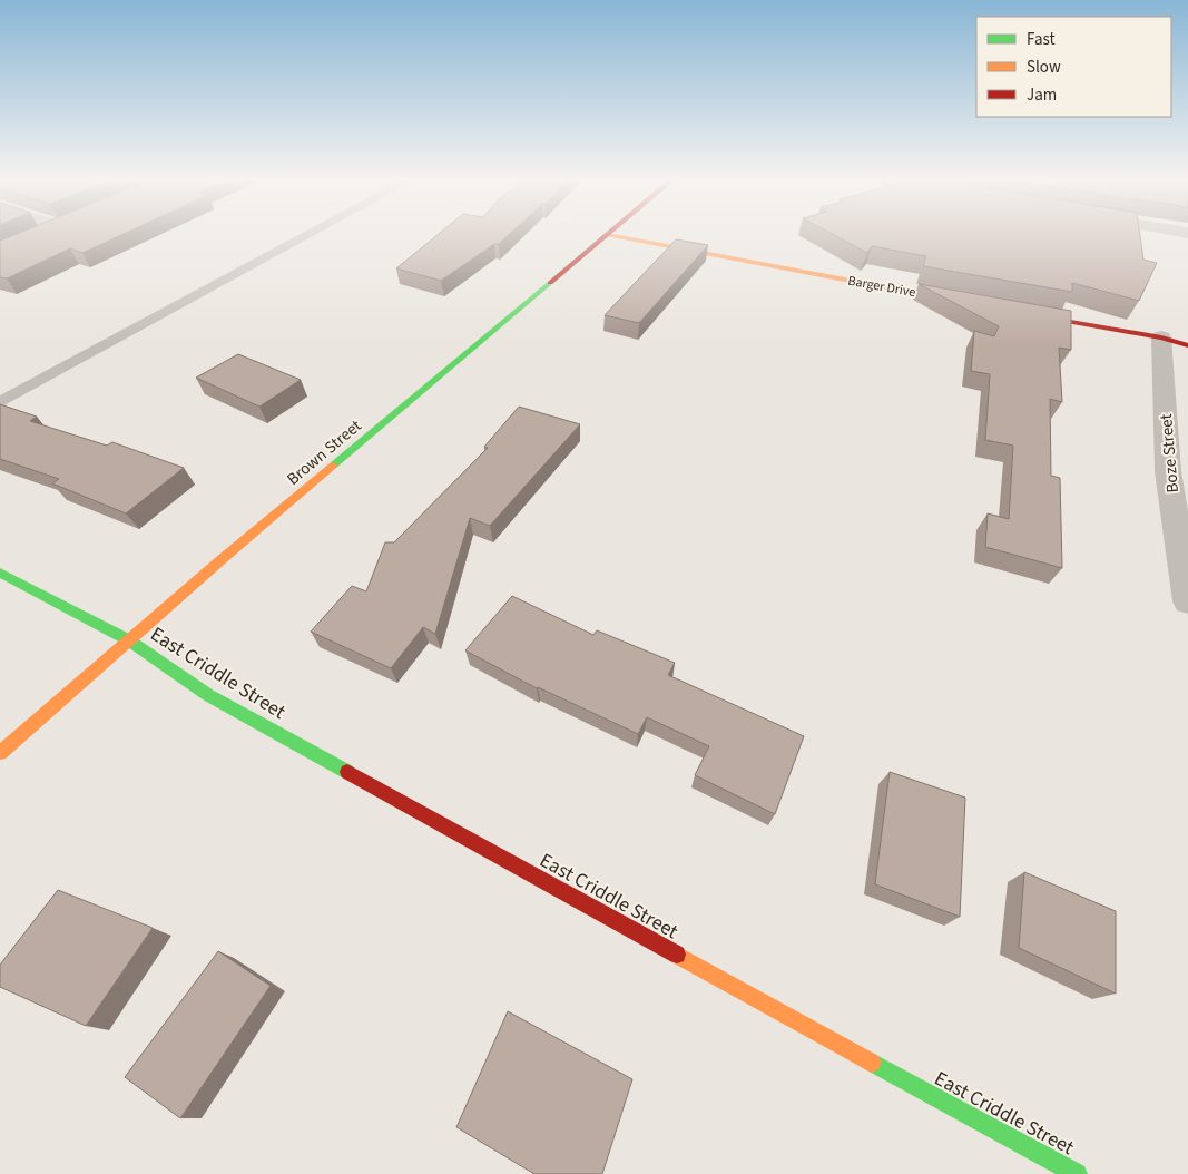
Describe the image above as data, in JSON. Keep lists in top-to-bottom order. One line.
{"streets":{"street":["Barger Drive","Brown Street","Boze Street","East Criddle Street"]},"crossings":[["Brown Street","East Criddle Street"]],"legend":["Fast","Slow","Jam"]}
